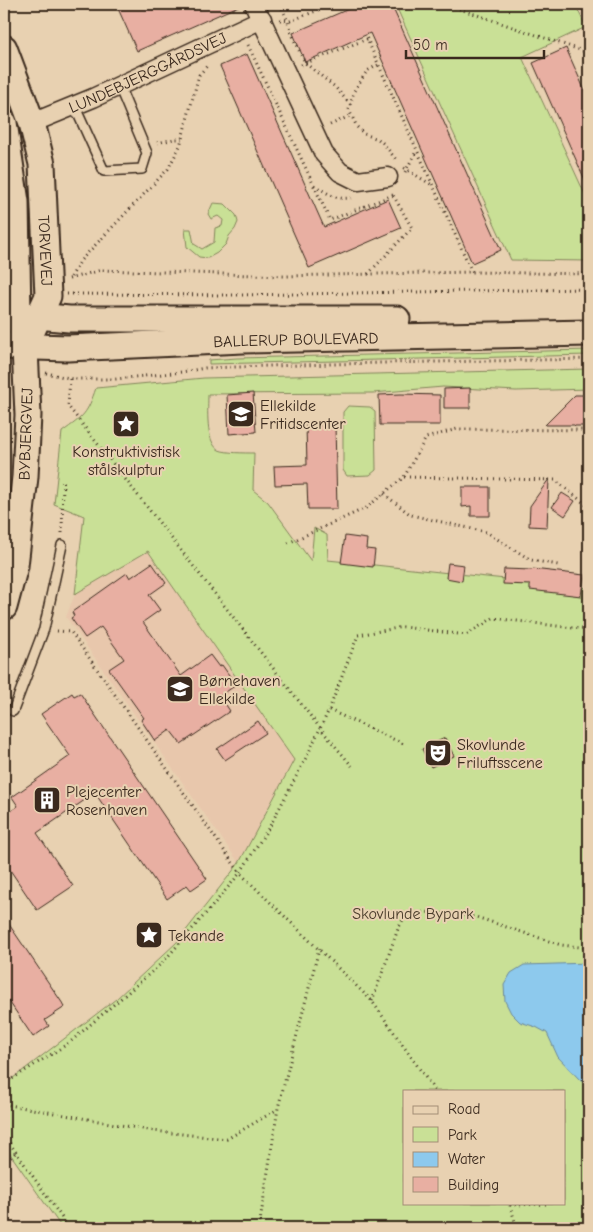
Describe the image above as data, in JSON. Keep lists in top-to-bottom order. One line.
{"streets":{"street":["LUNDEBJERGGÅRDSVEJ","TORVEVEJ","BALLERUP BOULEVARD","BYBJERGVEJ"]},"crossings":[["LUNDEBJERGGÅRDSVEJ","TORVEVEJ"],["TORVEVEJ","BALLERUP BOULEVARD"],["TORVEVEJ","BYBJERGVEJ"],["BALLERUP BOULEVARD","BYBJERGVEJ"]],"parks":["Skovlunde Bypark"],"places":{"school or university":["Ellekilde Fritidscenter","Børnehaven Ellekilde"],"place":["Konstruktivistisk stålskulptur","Tekande"],"theatre":["Skovlunde Friluftsscene"],"building":["Plejecenter Rosenhaven"]},"legend":["Road","Park","Water","Building"],"scale_bar":"50 m"}
